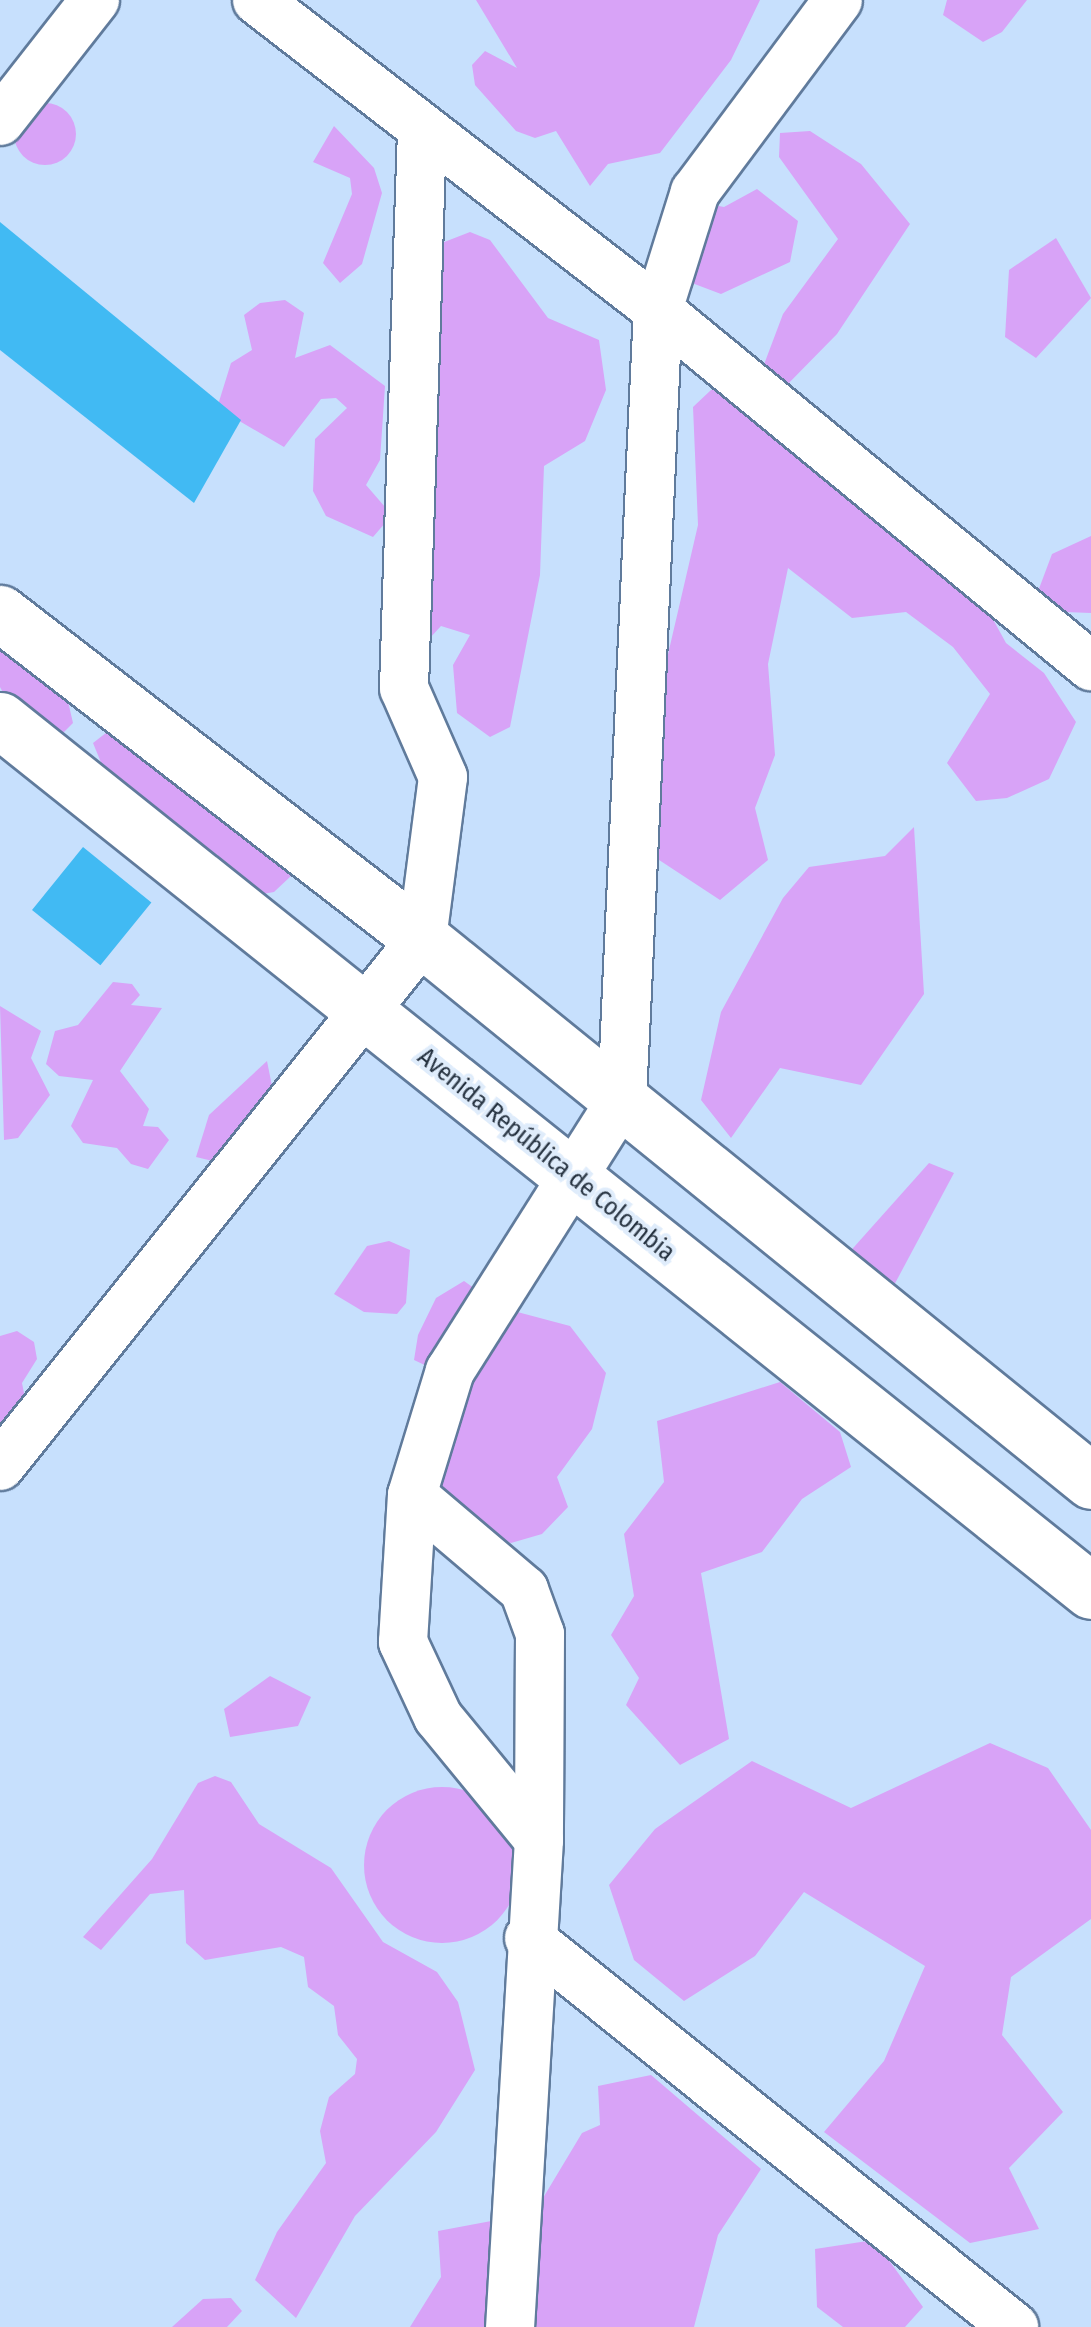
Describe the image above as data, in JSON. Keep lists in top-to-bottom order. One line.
{"streets":{"street":["Avenida República de Colombia"]}}
